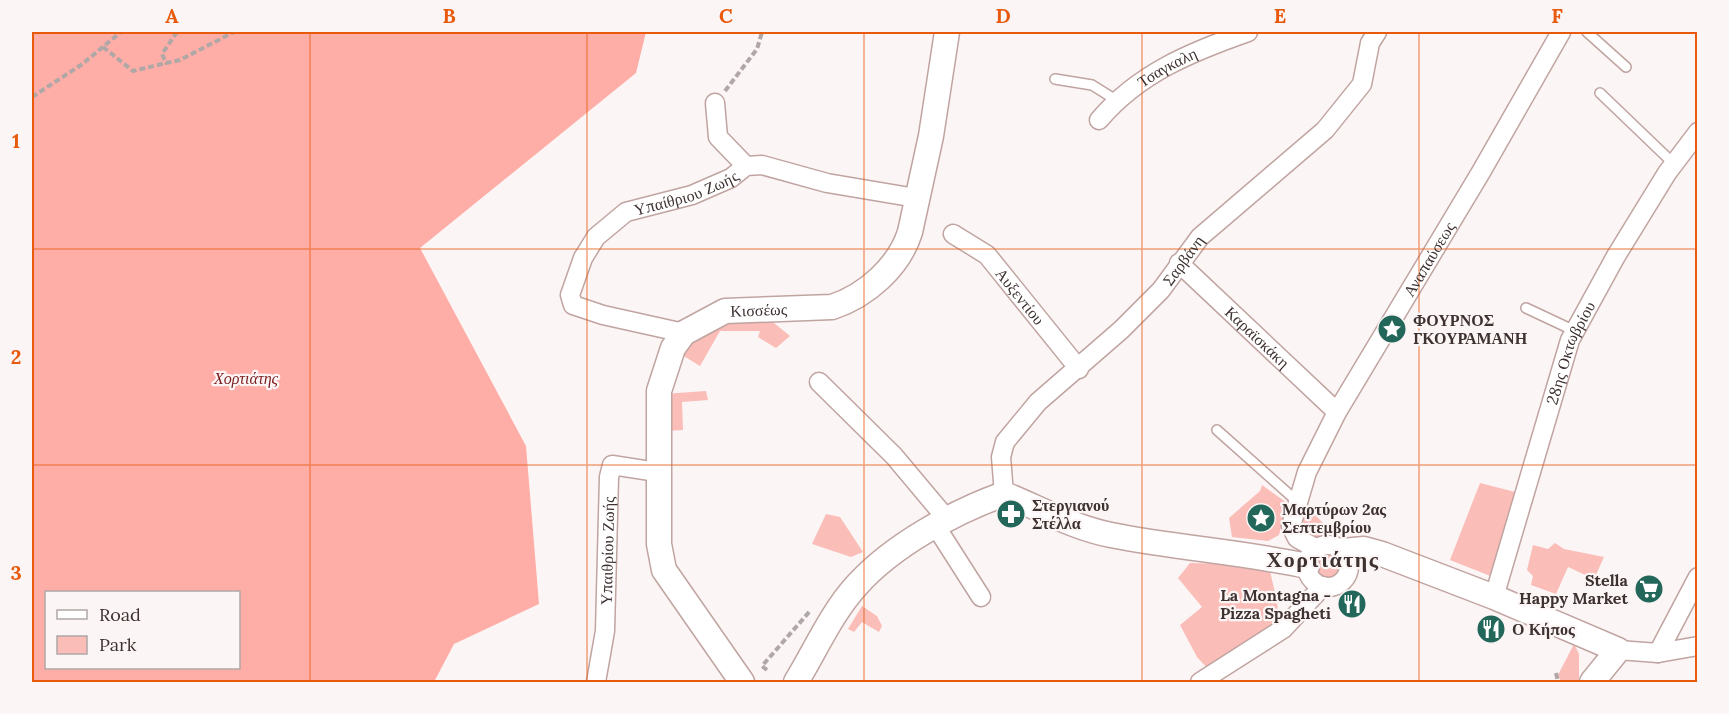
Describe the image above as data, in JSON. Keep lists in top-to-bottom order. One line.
{"streets":{"street":["Τσαγκαλη","Υπαίθριου Ζωής","Αναπαύσεως","Σαρβάνη","Αυξεντίου","Κισσέως","Καραϊσκάκη","28ης Οκτωβρίου","Υπαιθρίου Ζωής"]},"crossings":[["Υπαίθριου Ζωής","Κισσέως"],["Αναπαύσεως","Καραϊσκάκη"],["Σαρβάνη","Αυξεντίου"],["Σαρβάνη","Καραϊσκάκη"]],"districts":["Χορτιάτης"],"parks":["Χορτιάτης"],"places":{"place":["ΦΟΥΡΝΟΣ ΓΚΟΥΡΑΜΑΝΗ","Μαρτύρων 2ας Σεπτεμβρίου"],"pharmacy":["Στεργιανού Στέλλα"],"supermarket":["Stella Happy Market"],"restaurant":["La Montagna - Pizza Spagheti","Ο Κήπος"]},"legend":["Road","Park"],"grid":{"columns":["A","B","C","D","E","F"],"rows":["1","2","3"]}}
